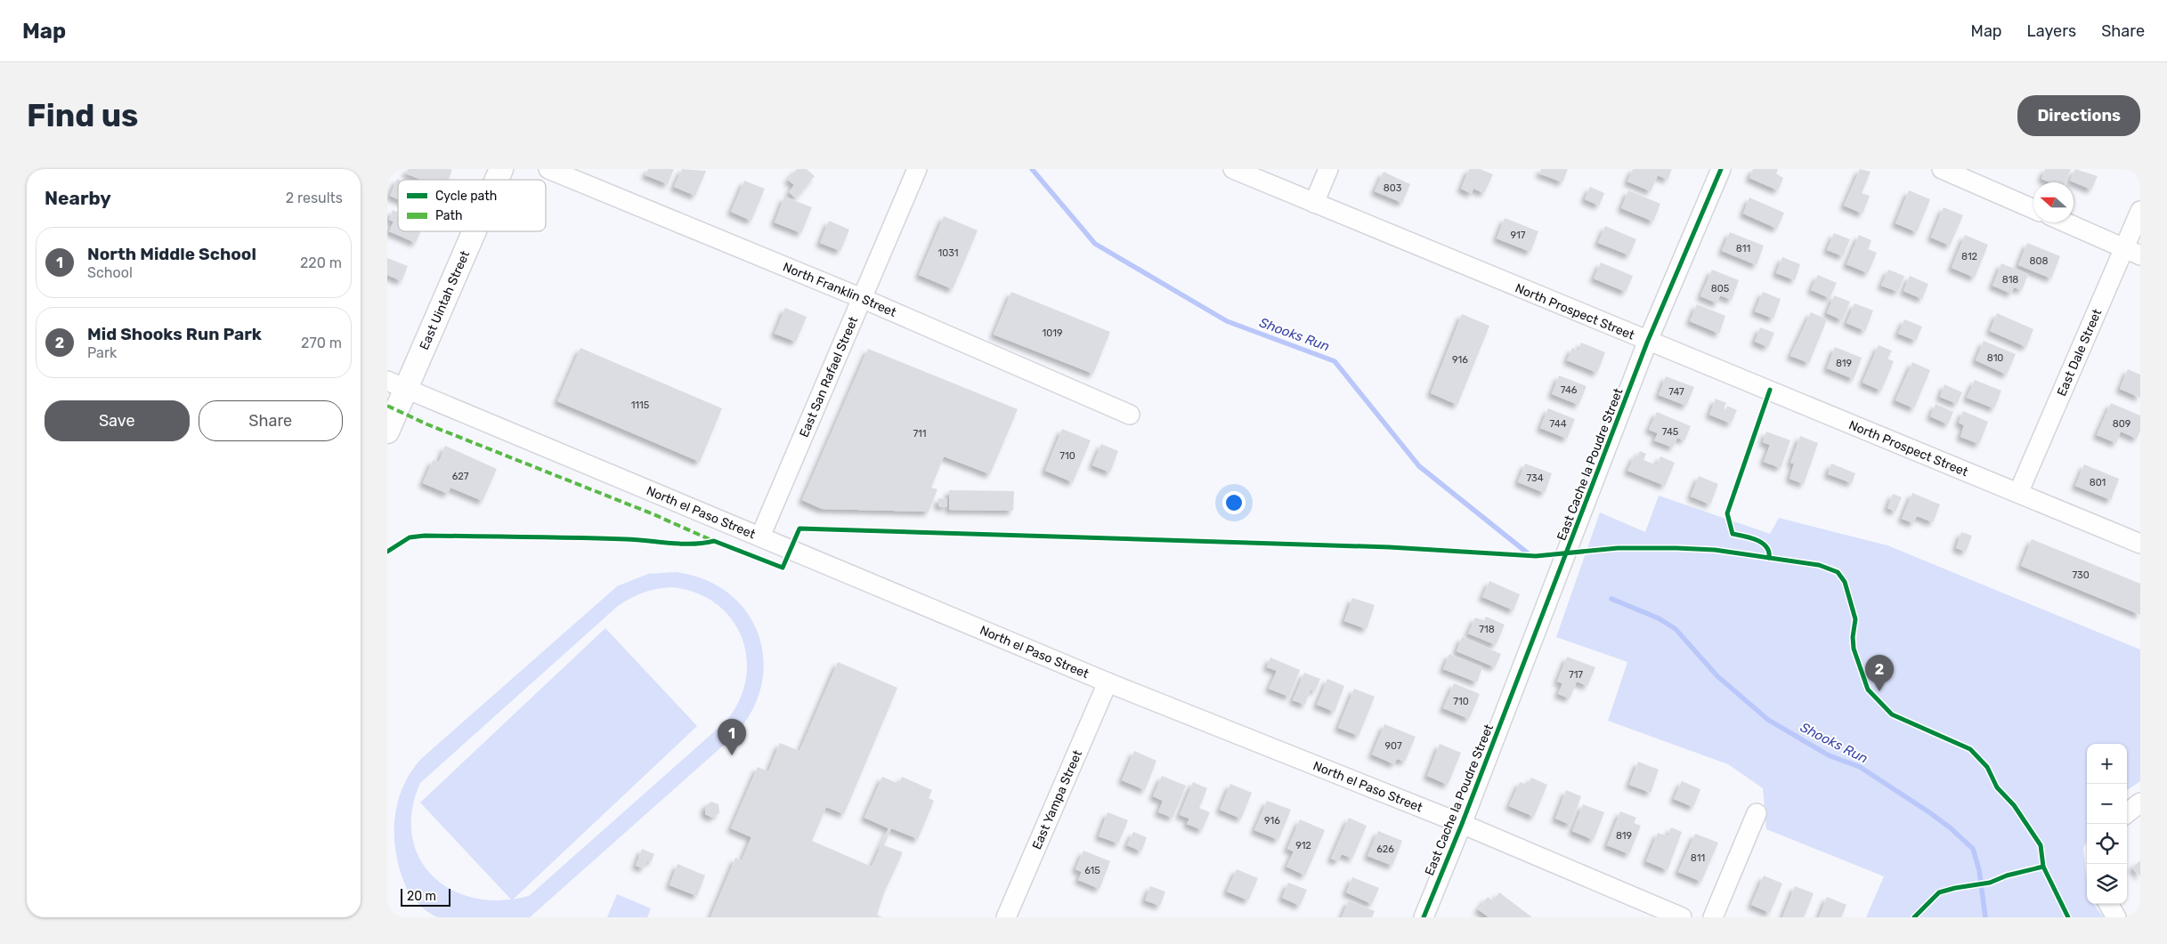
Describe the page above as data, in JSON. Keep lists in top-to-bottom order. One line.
{"streets":{"main road":["East Uintah Street"],"street":["North Franklin Street","North Prospect Street","East Dale Street","East San Rafael Street","East Cache la Poudre Street","North el Paso Street","East Yampa Street"]},"crossings":[["North Franklin Street","East San Rafael Street"],["East Uintah Street","North el Paso Street"],["North Prospect Street","East Dale Street"],["North Prospect Street","East Cache la Poudre Street"],["East San Rafael Street","North el Paso Street"],["East Cache la Poudre Street","North el Paso Street"],["North el Paso Street","East Yampa Street"]],"water":["Shooks Run"],"house_numbers":["803","917","811","1031","812","808","818","805","1019","810","916","819","746","747","1115","744","809","745","711","710","627","734","801","730","718","717","710","907","916","819","912","626","811","615"],"legend":["Cycle path","Path"],"scale_bar":"20 m","north":"left","page":{"header":"Map","nav":["Map","Layers","Share"],"buttons":["Directions",["Save","Share"]],"title":"Find us","heading":["Nearby","2 results"],"list":[{"mark":"1","name":"North Middle School","note":"School","value":"220 m"},{"mark":"2","name":"Mid Shooks Run Park","note":"Park","value":"270 m"}],"pins":["2","1"],"map_buttons":["+","−"],"scale":"20 m"}}
